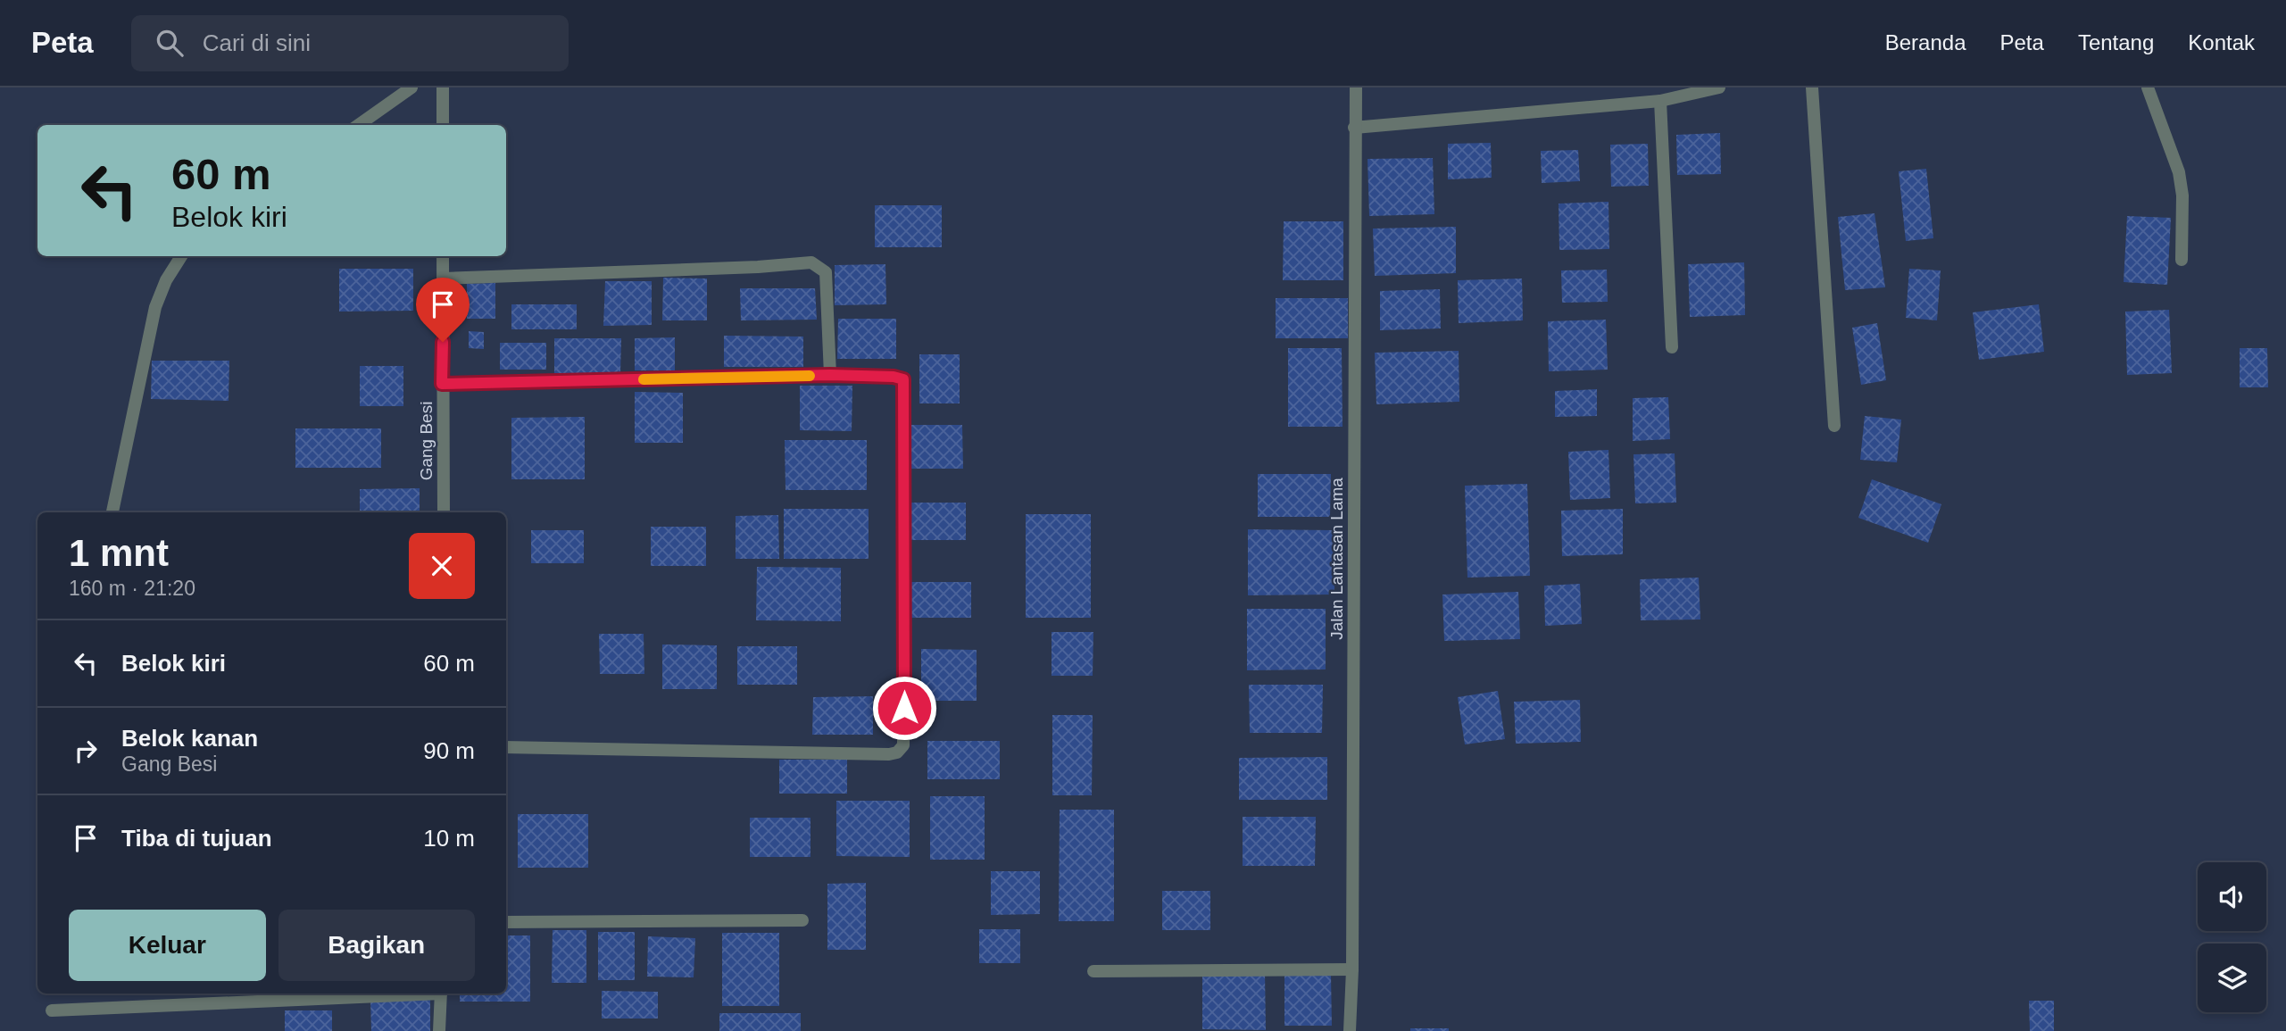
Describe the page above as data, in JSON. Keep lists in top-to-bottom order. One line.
{"streets":{"street":["Gang Besi","Jalan Lantasan Lama"]},"page":{"header":"Peta","search":"Cari di sini","nav":["Beranda","Peta","Tentang","Kontak"],"turn":["60 m","Belok kiri"],"heading":["1 mnt","160 m · 21:20"],"list":[{"name":"Belok kiri","value":"60 m"},{"name":"Belok kanan","note":"Gang Besi","value":"90 m"},{"name":"Tiba di tujuan","value":"10 m"}],"buttons":["Keluar","Bagikan"]}}
